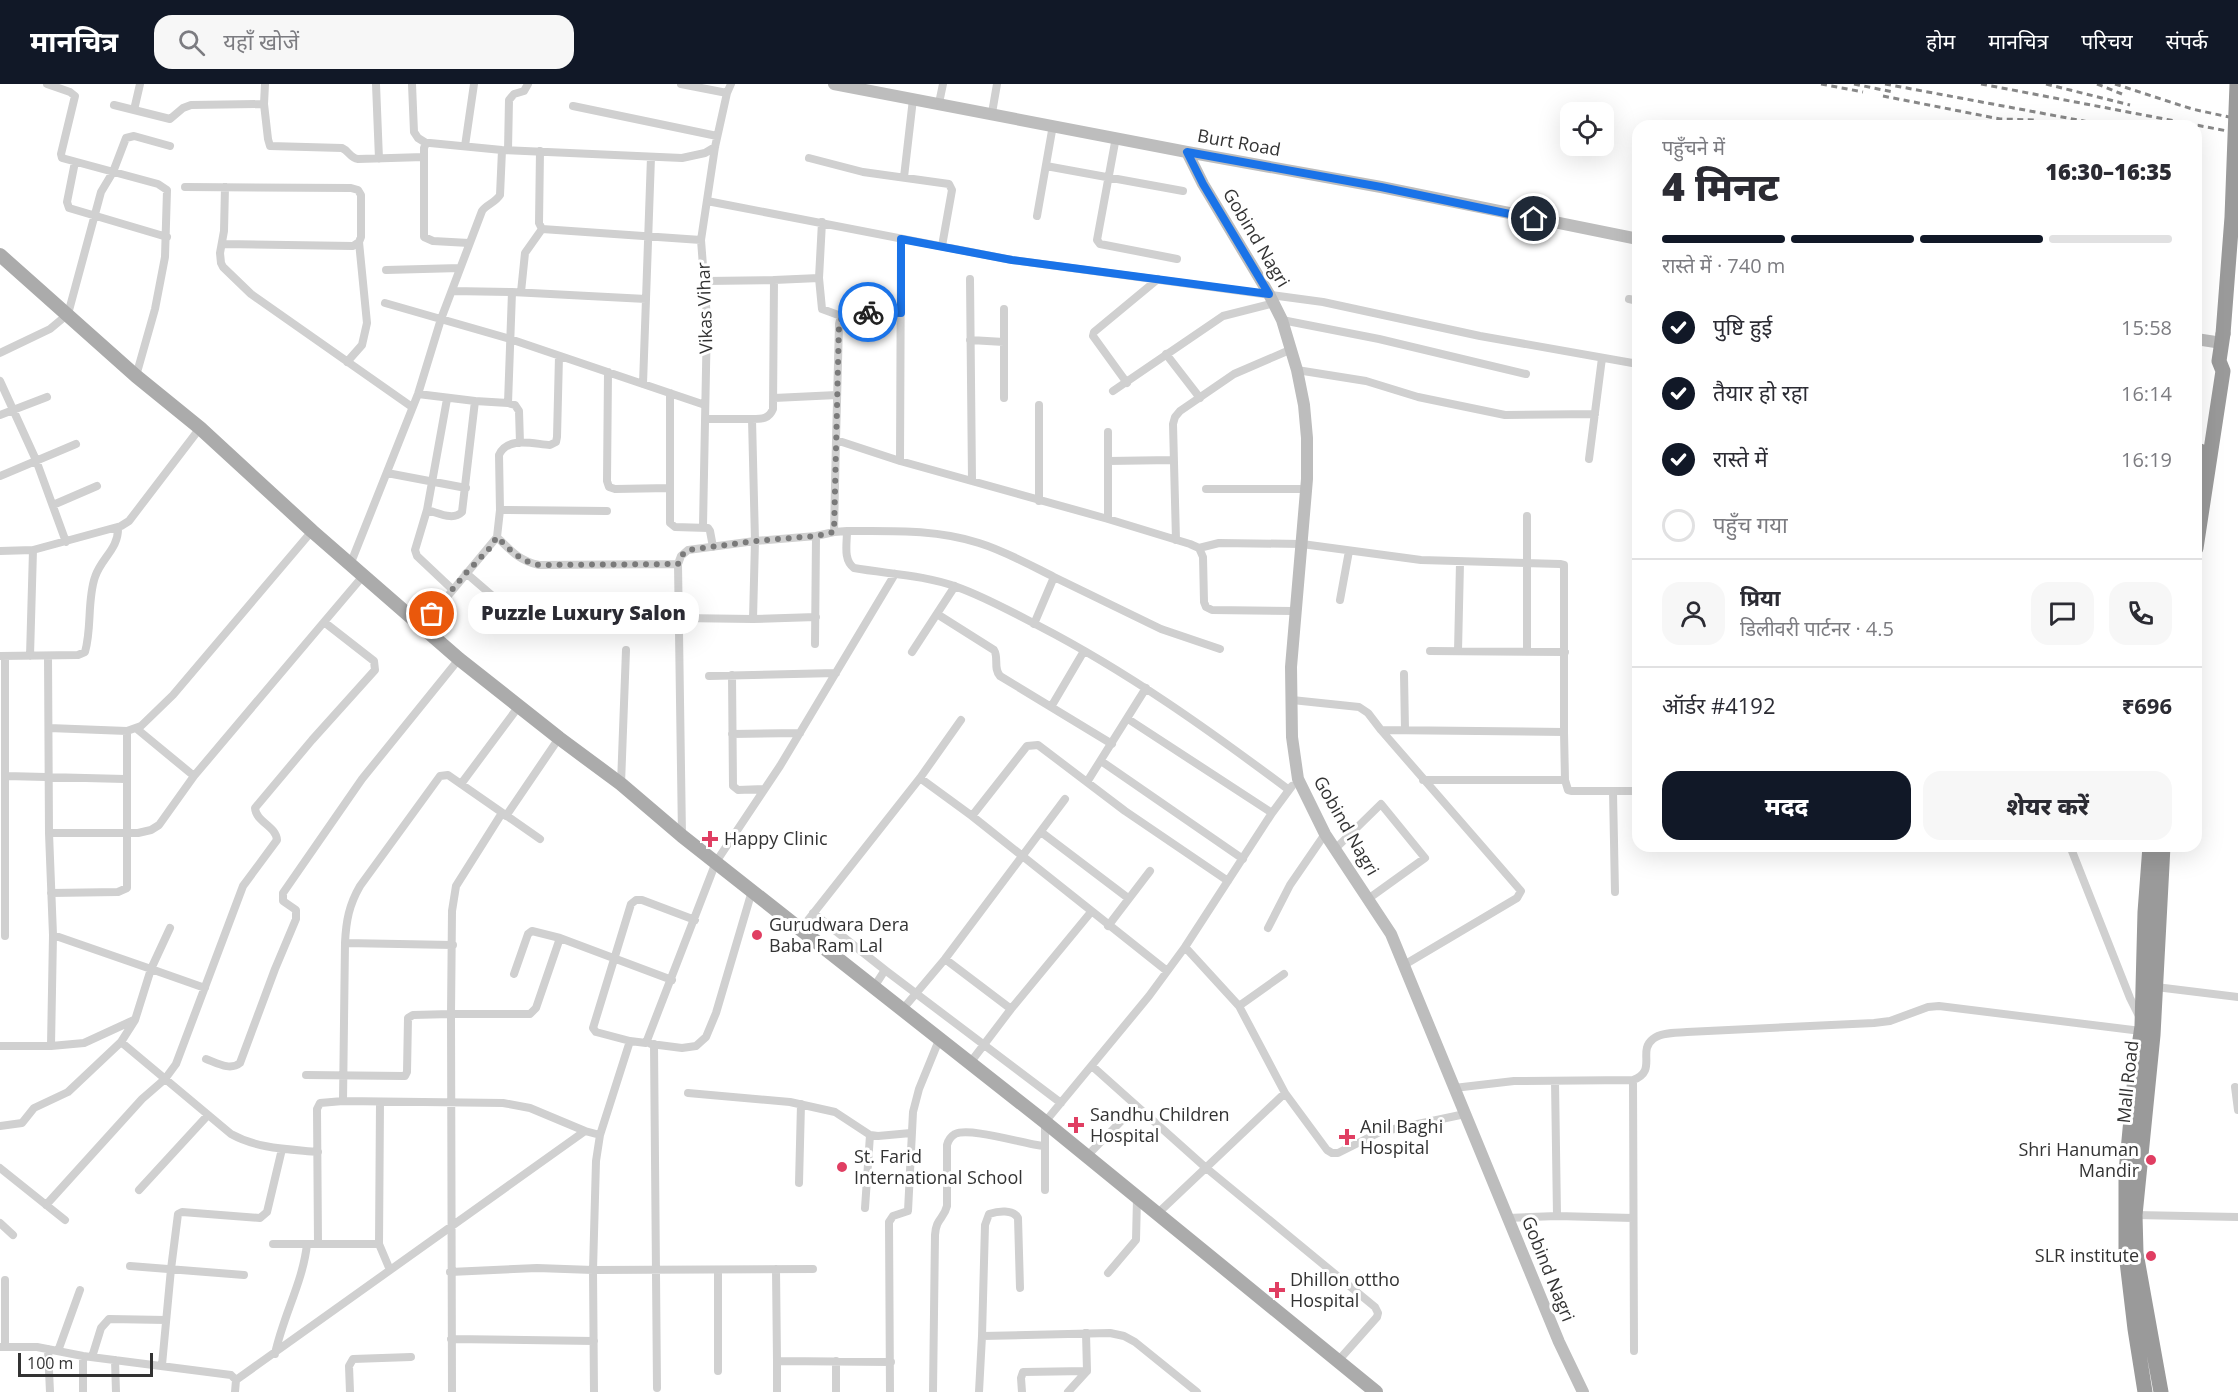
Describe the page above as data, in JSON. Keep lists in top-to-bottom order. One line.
{"streets":{"highway":["Mall Road"],"street":["Burt Road","Gobind Nagri","Vikas Vihar"]},"crossings":[["Burt Road","Gobind Nagri"]],"places":{"other":["Puzzle Luxury Salon","Gurudwara Dera Baba Ram Lal","Shri Hanuman Mandir","St. Farid International School","SLR institute"],"health":["Happy Clinic","Sandhu Children Hospital","Anil Baghi Hospital","Dhillon ottho Hospital"]},"scale_bar":"100 m","page":{"header":"मानचित्र","search":"यहाँ खोजें","nav":["होम","मानचित्र","परिचय","संपर्क"],"heading":["4 मिनट","पहुँचने में","16:30–16:35"],"panel":["प्रिया","डिलीवरी पार्टनर · 4.5","ऑर्डर #4192","₹696"],"bar":"रास्ते में · 740 m","list":[["पुष्टि हुई","15:58"],["तैयार हो रहा","16:14"],["रास्ते में","16:19"],"पहुँच गया"],"bubble":"Puzzle Luxury Salon","buttons":["मदद","शेयर करें"],"scale":"100 m"}}
